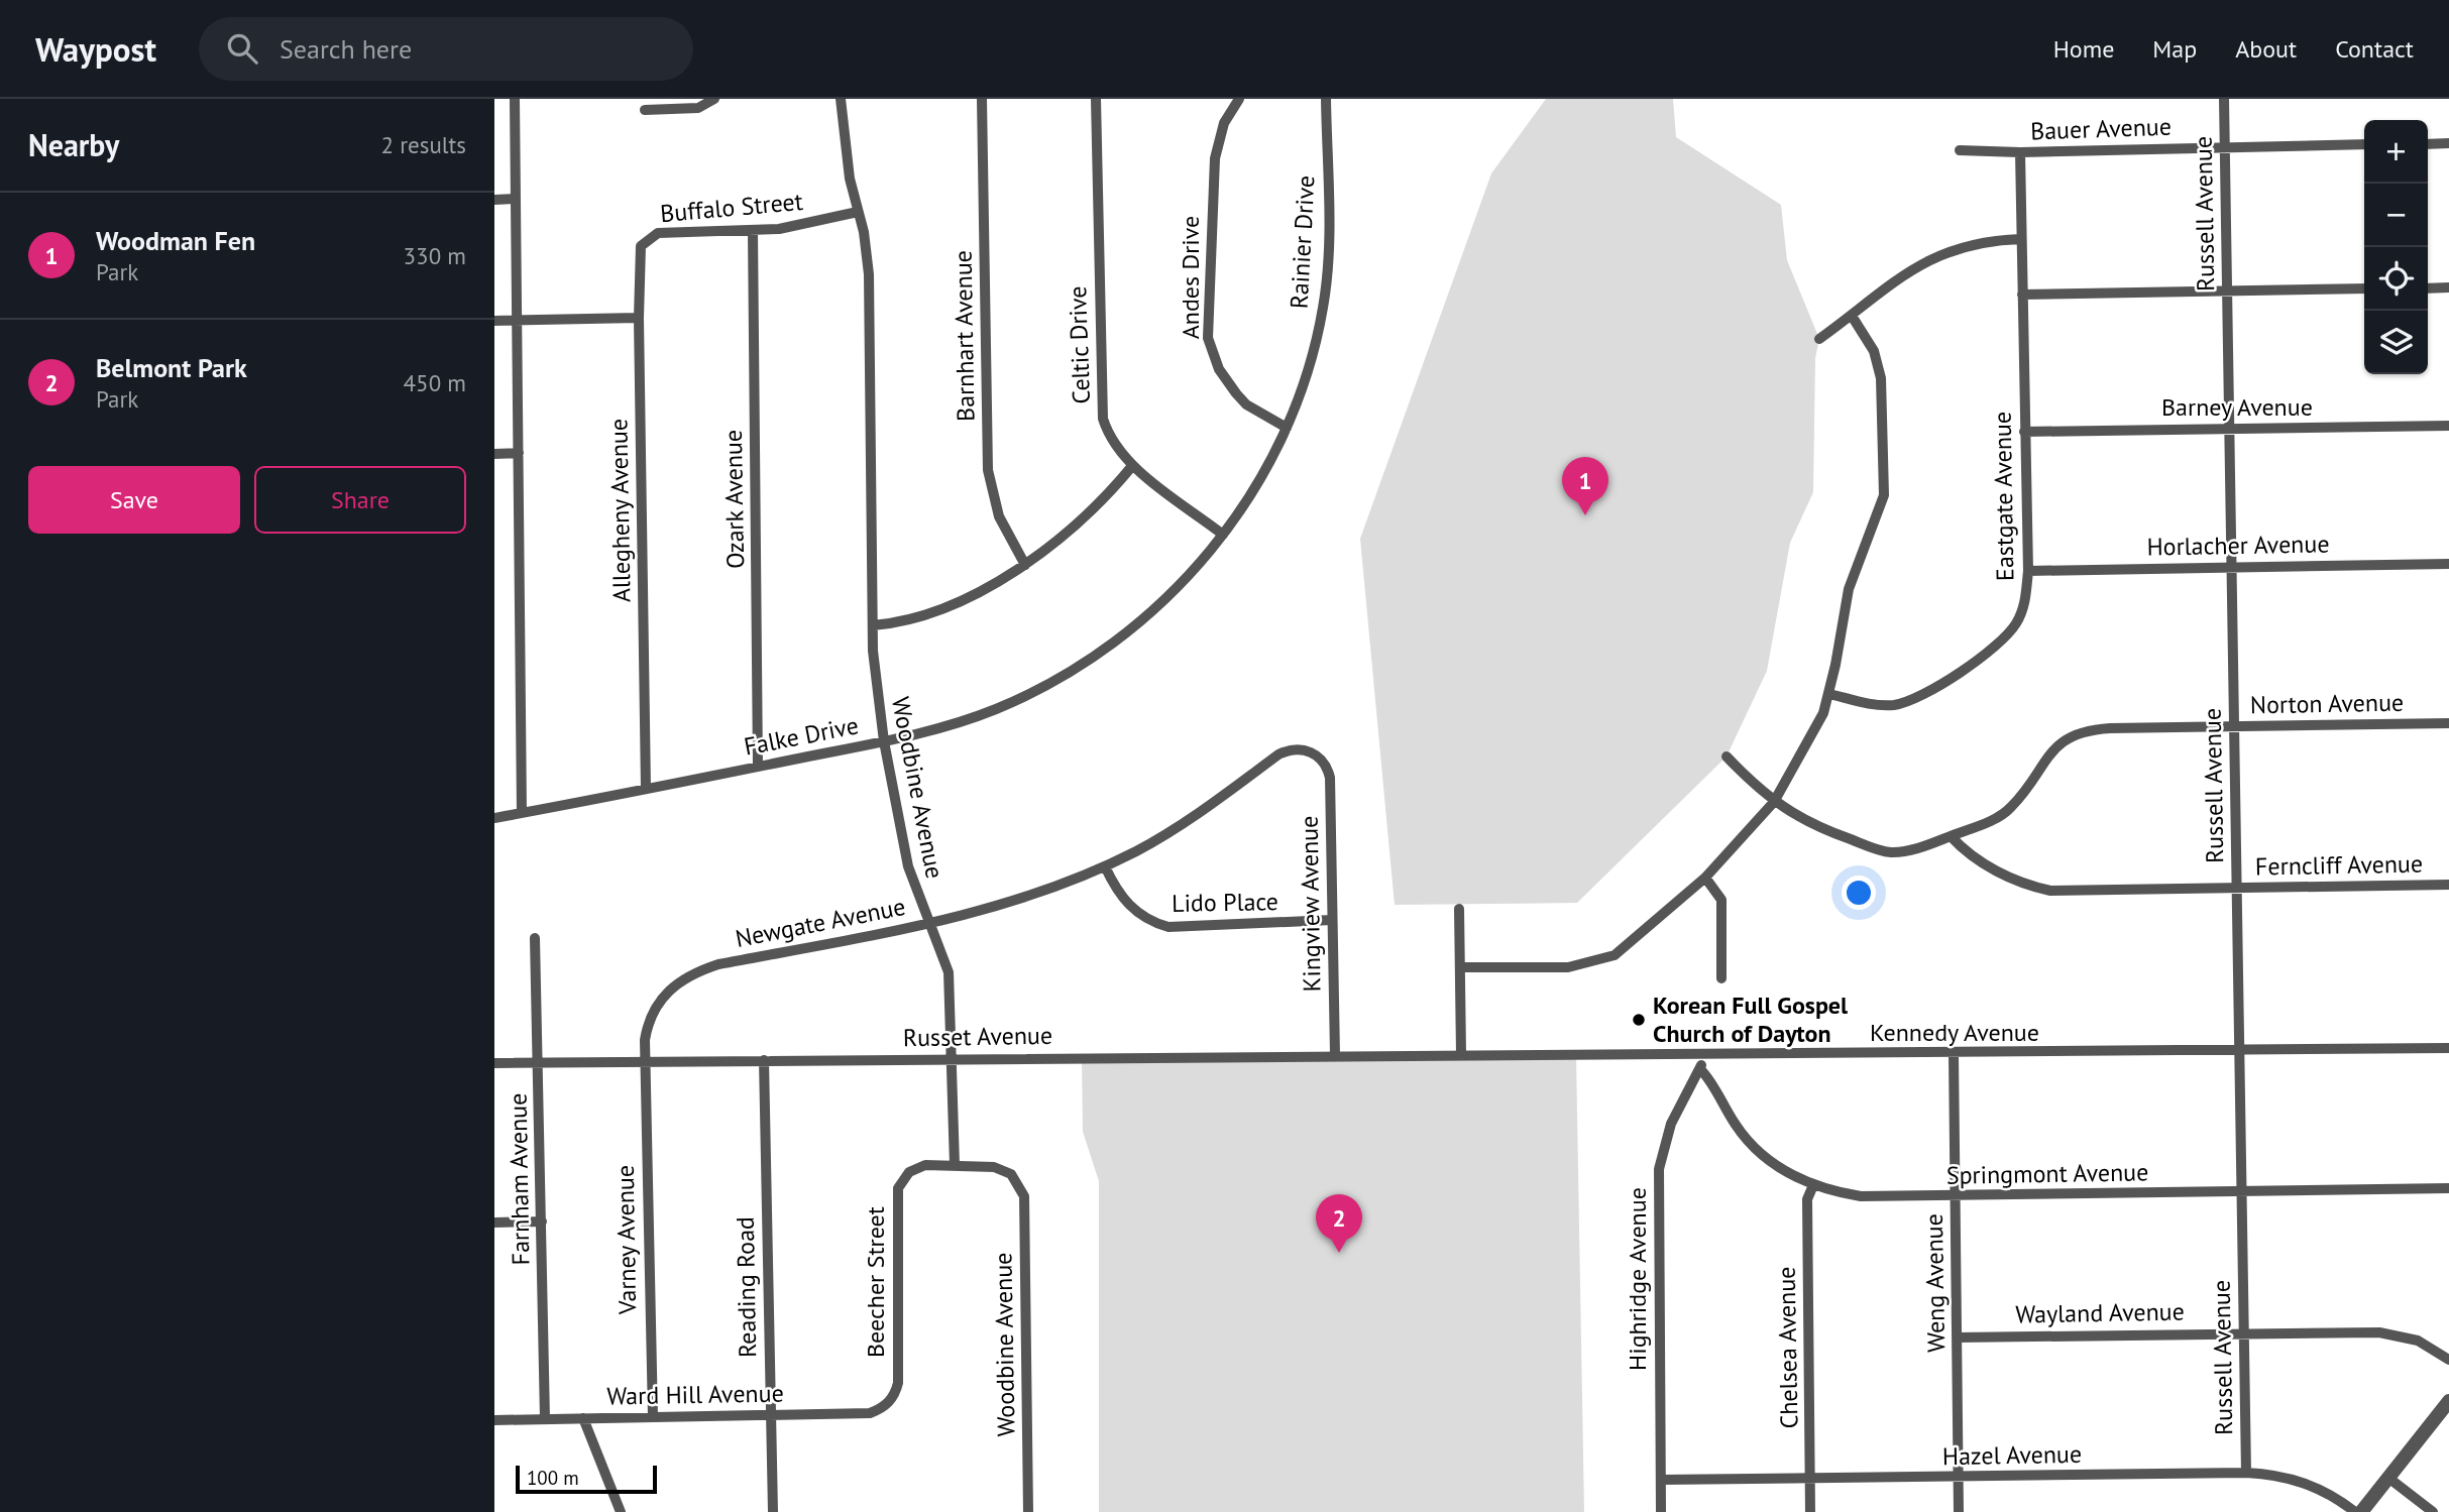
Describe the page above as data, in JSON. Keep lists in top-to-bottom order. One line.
{"streets":{"street":["Bauer Avenue","Buffalo Street","Russell Avenue","Rainier Drive","Andes Drive","Barnhart Avenue","Celtic Drive","Barney Avenue","Eastgate Avenue","Ozark Avenue","Allegheny Avenue","Horlacher Avenue","Norton Avenue","Falke Drive","Woodbine Avenue","Ferncliff Avenue","Lido Place","Kingview Avenue","Newgate Avenue","Kennedy Avenue","Russet Avenue","Springmont Avenue","Farnham Avenue","Varney Avenue","Highridge Avenue","Beecher Street","Weng Avenue","Reading Road","Wayland Avenue","Chelsea Avenue","Ward Hill Avenue","Hazel Avenue"]},"crossings":[["Bauer Avenue","Russell Avenue"],["Bauer Avenue","Eastgate Avenue"],["Buffalo Street","Ozark Avenue"],["Buffalo Street","Allegheny Avenue"],["Buffalo Street","Woodbine Avenue"],["Russell Avenue","Barney Avenue"],["Russell Avenue","Horlacher Avenue"],["Russell Avenue","Norton Avenue"],["Russell Avenue","Ferncliff Avenue"],["Russell Avenue","Kennedy Avenue"],["Russell Avenue","Springmont Avenue"],["Russell Avenue","Wayland Avenue"],["Russell Avenue","Hazel Avenue"],["Rainier Drive","Andes Drive"],["Rainier Drive","Celtic Drive"],["Rainier Drive","Falke Drive"],["Celtic Drive","Falke Drive"],["Barney Avenue","Eastgate Avenue"],["Eastgate Avenue","Horlacher Avenue"],["Ozark Avenue","Falke Drive"],["Allegheny Avenue","Falke Drive"],["Norton Avenue","Ferncliff Avenue"],["Falke Drive","Woodbine Avenue"],["Woodbine Avenue","Newgate Avenue"],["Woodbine Avenue","Russet Avenue"],["Woodbine Avenue","Beecher Street"],["Lido Place","Kingview Avenue"],["Lido Place","Newgate Avenue"],["Kingview Avenue","Newgate Avenue"],["Kingview Avenue","Russet Avenue"],["Newgate Avenue","Russet Avenue"],["Newgate Avenue","Varney Avenue"],["Kennedy Avenue","Russet Avenue"],["Kennedy Avenue","Highridge Avenue"],["Kennedy Avenue","Weng Avenue"],["Russet Avenue","Farnham Avenue"],["Russet Avenue","Varney Avenue"],["Russet Avenue","Reading Road"],["Springmont Avenue","Highridge Avenue"],["Springmont Avenue","Weng Avenue"],["Springmont Avenue","Chelsea Avenue"],["Farnham Avenue","Ward Hill Avenue"],["Varney Avenue","Ward Hill Avenue"],["Highridge Avenue","Hazel Avenue"],["Beecher Street","Ward Hill Avenue"],["Weng Avenue","Wayland Avenue"],["Weng Avenue","Hazel Avenue"],["Reading Road","Ward Hill Avenue"],["Chelsea Avenue","Hazel Avenue"]],"places":["Korean Full Gospel Church of Dayton"],"scale_bar":"100 m","page":{"header":"Waypost","search":"Search here","nav":["Home","Map","About","Contact"],"heading":["Nearby","2 results"],"map_buttons":["+","−"],"list":[{"mark":"1","name":"Woodman Fen","note":"Park","value":"330 m"},{"mark":"2","name":"Belmont Park","note":"Park","value":"450 m"}],"buttons":["Save","Share"],"pins":["1","2"],"scale":"100 m"}}
